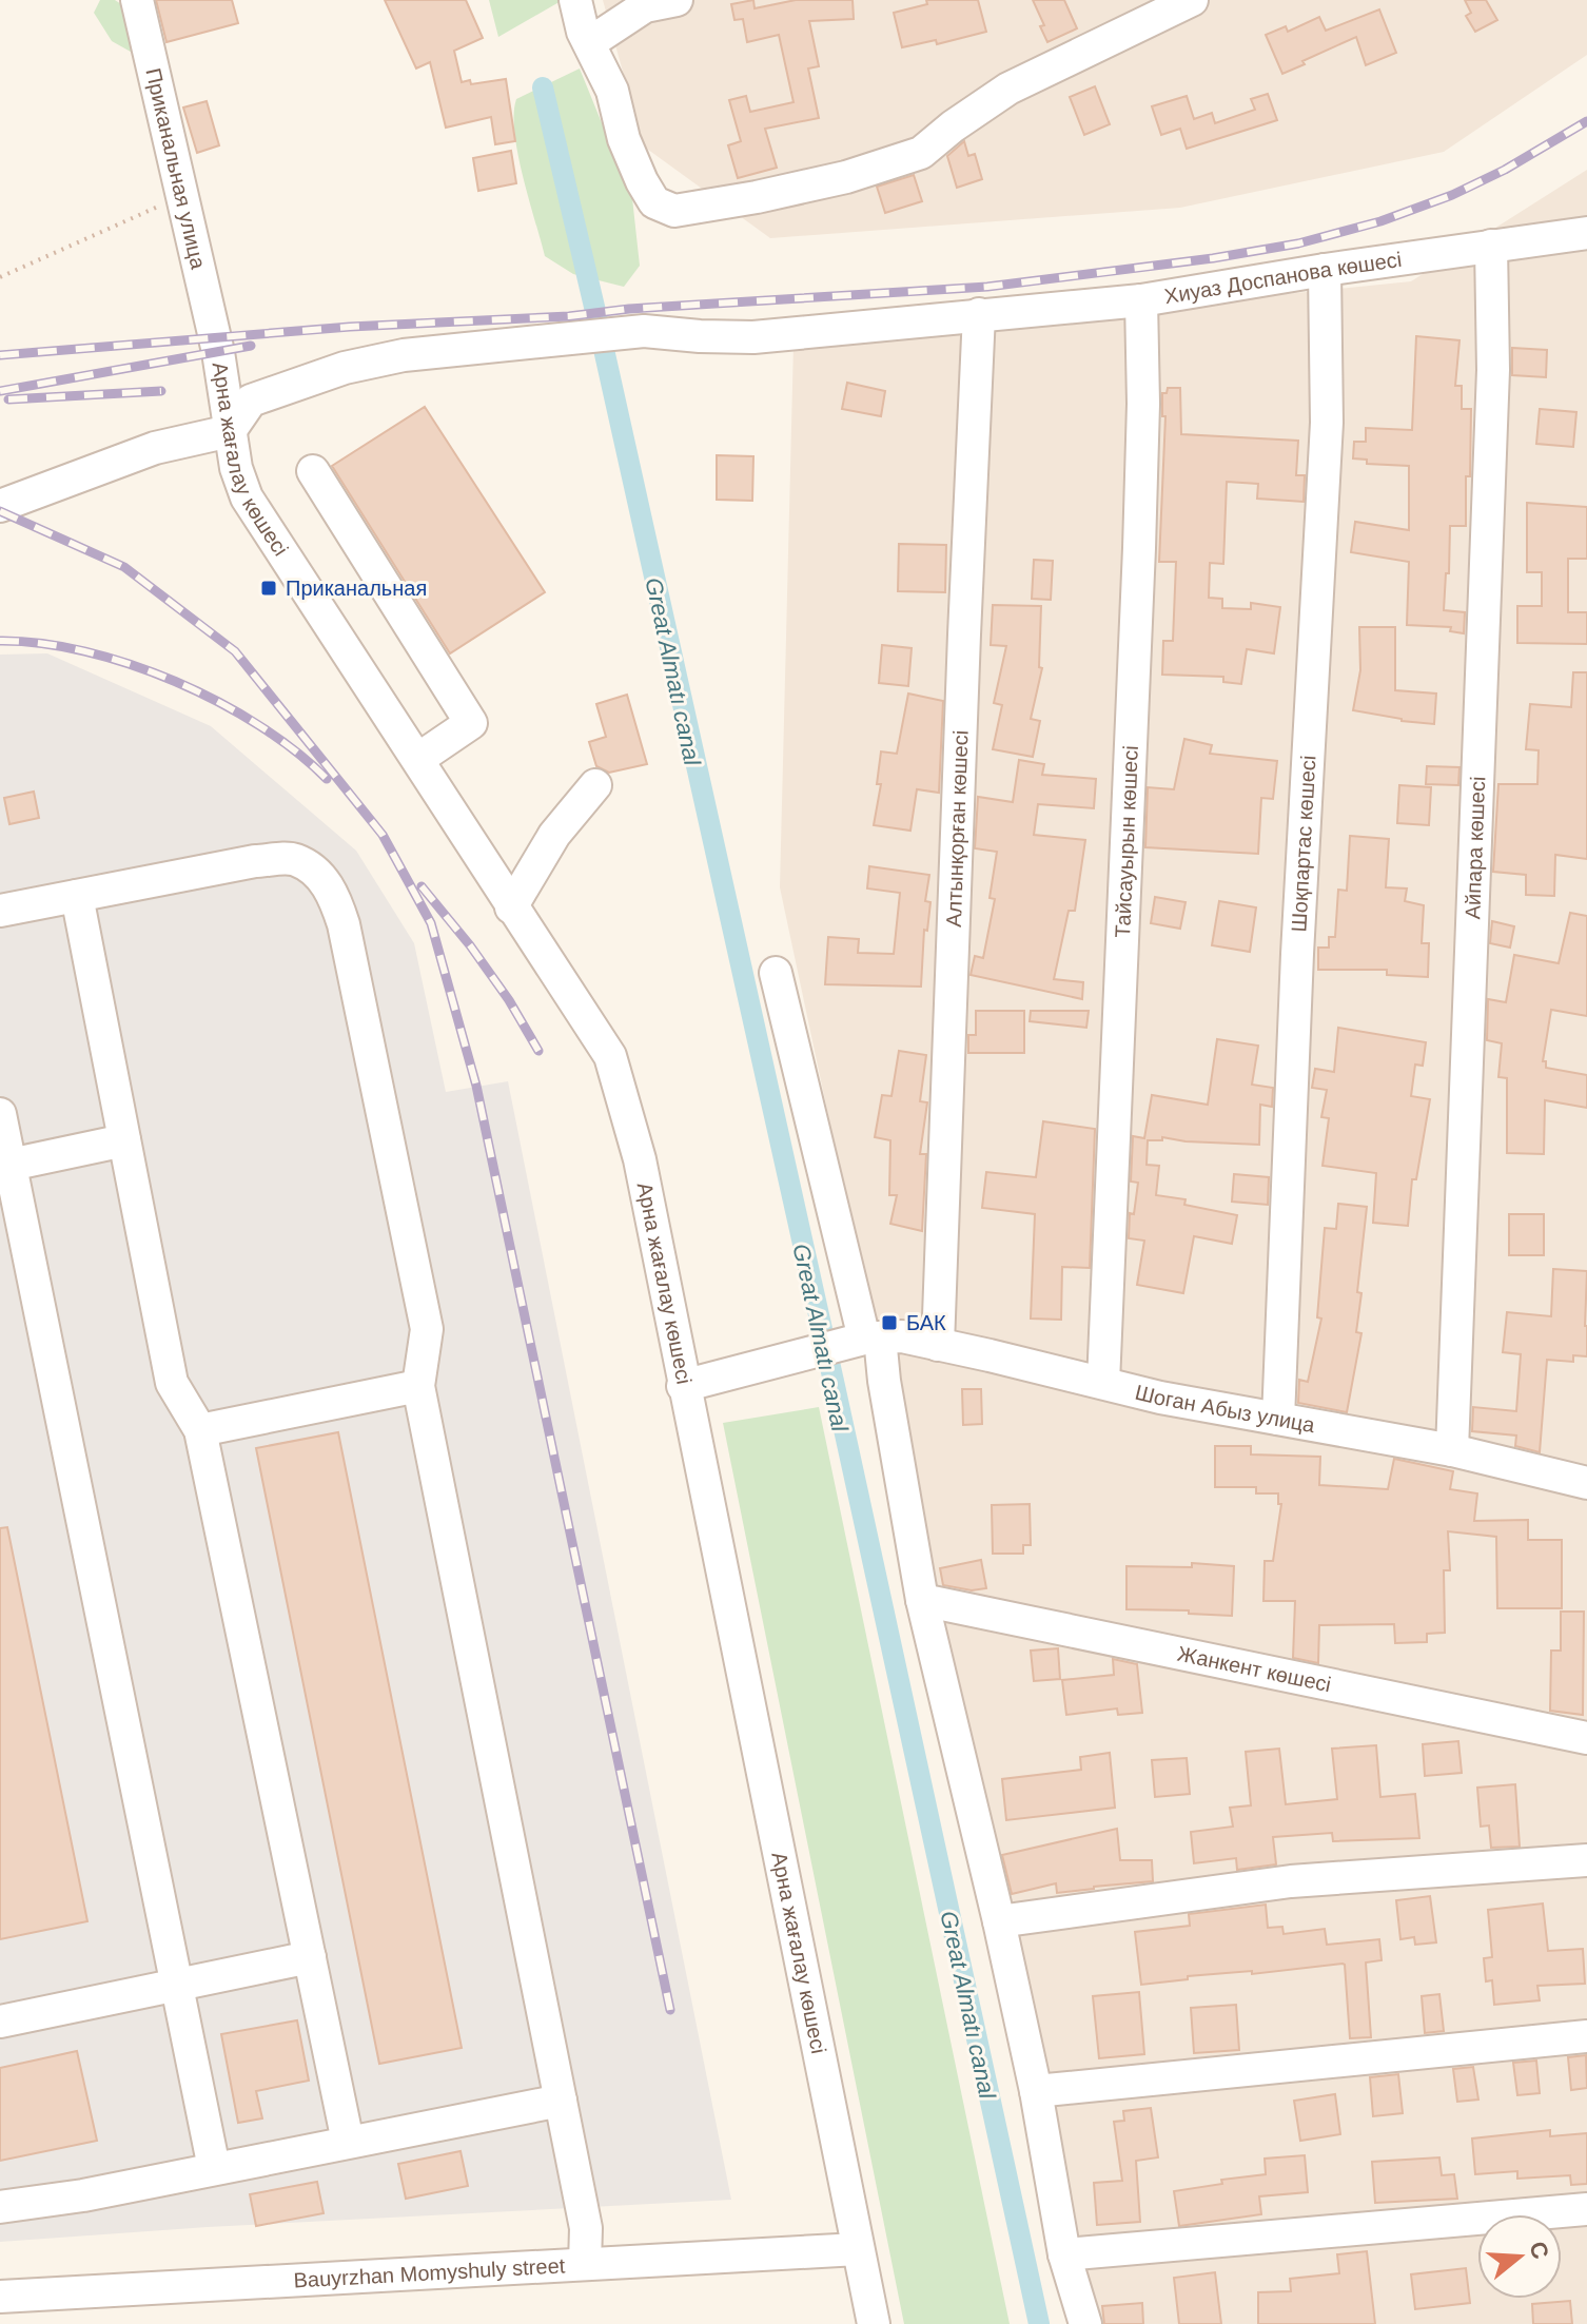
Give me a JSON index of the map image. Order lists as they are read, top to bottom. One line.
{"streets":{"street":["Приканальная улица","Хиуаз Доспанова көшесі","Арна жағалау көшесі","Алтынқорған көшесі","Тайсауырын көшесі","Шоқпартас көшесі","Айпара көшесі","Шоган Абыз улица","Жанкент көшесі","Bauyrzhan Momyshuly street"]},"crossings":[["Приканальная улица","Арна жағалау көшесі"],["Хиуаз Доспанова көшесі","Арна жағалау көшесі"],["Хиуаз Доспанова көшесі","Алтынқорған көшесі"],["Хиуаз Доспанова көшесі","Тайсауырын көшесі"],["Хиуаз Доспанова көшесі","Шоқпартас көшесі"],["Хиуаз Доспанова көшесі","Айпара көшесі"],["Арна жағалау көшесі","Шоган Абыз улица"],["Арна жағалау көшесі","Bauyrzhan Momyshuly street"],["Алтынқорған көшесі","Шоган Абыз улица"],["Тайсауырын көшесі","Шоган Абыз улица"],["Шоқпартас көшесі","Шоган Абыз улица"],["Айпара көшесі","Шоган Абыз улица"]],"water":["Great Almatı canal"],"places":{"transit":["Приканальная","БАК"]},"north":"right"}
